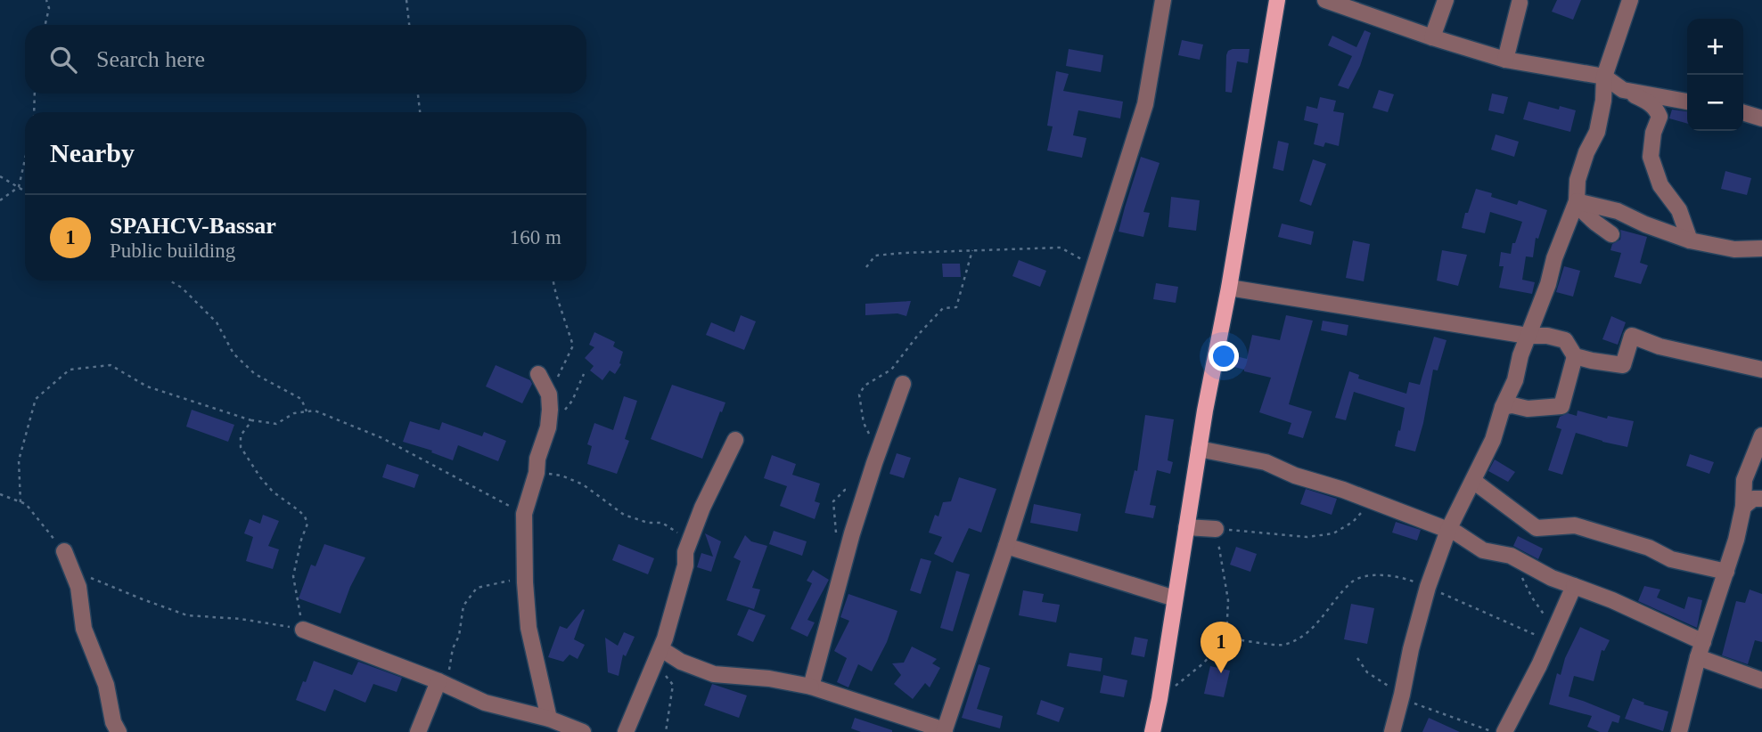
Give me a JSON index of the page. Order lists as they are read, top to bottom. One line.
{"page":{"map_buttons":["+","−"],"search":"Search here","heading":"Nearby","list":[{"mark":"1","name":"SPAHCV-Bassar","note":"Public building","value":"160 m"}],"pins":"1"}}
